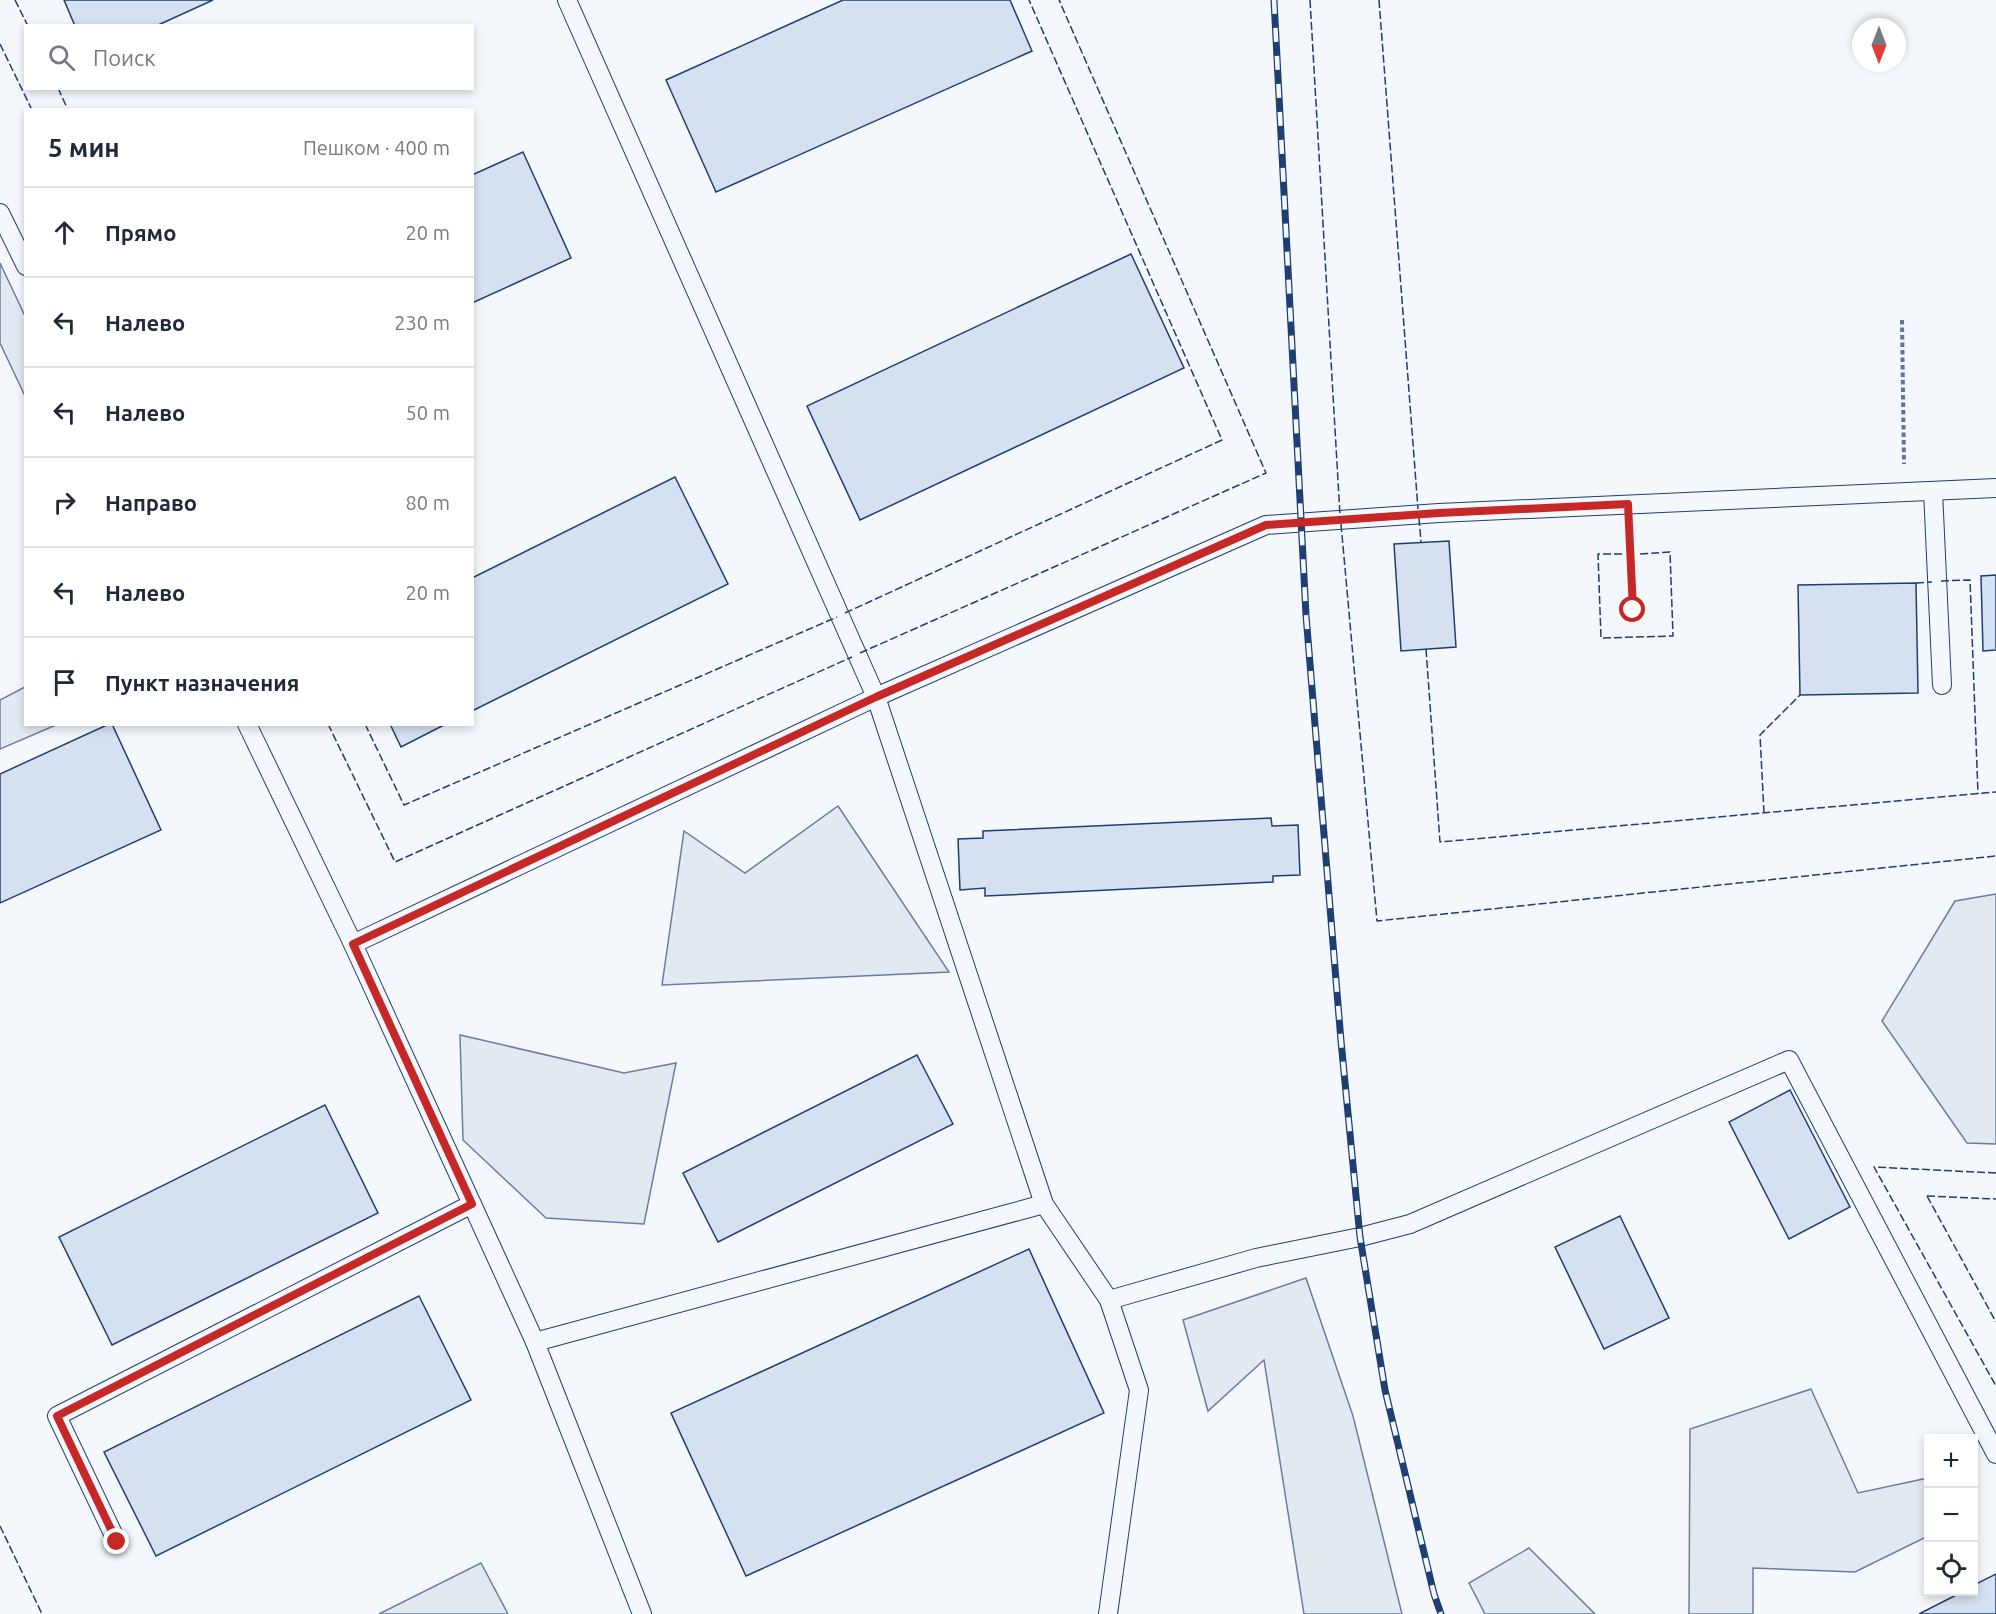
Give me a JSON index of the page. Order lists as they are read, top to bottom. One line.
{"north":"bottom","page":{"search":"Поиск","heading":["5 мин","Пешком · 400 m"],"list":[["Прямо","20 m"],["Налево","230 m"],["Налево","50 m"],["Направо","80 m"],["Налево","20 m"],"Пункт назначения"],"map_buttons":["+","−"]}}
